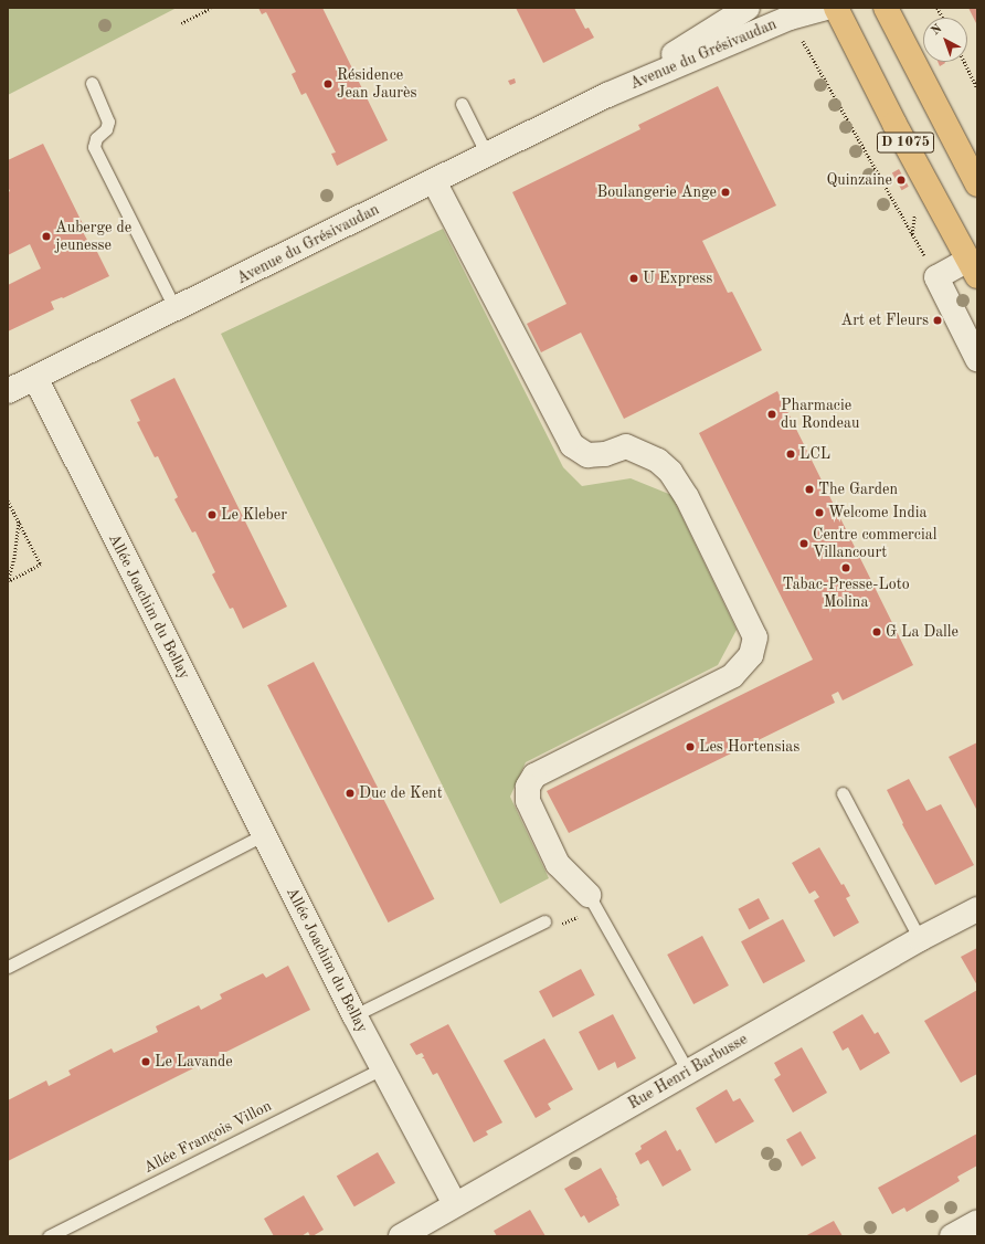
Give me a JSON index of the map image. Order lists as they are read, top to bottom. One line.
{"streets":{"main road":["D 1075"],"street":["Avenue du Grésivaudan","Allée Joachim du Bellay","Rue Henri Barbusse"],"lane":["Allée François Villon"]},"crossings":[["Avenue du Grésivaudan","Allée Joachim du Bellay"],["Allée Joachim du Bellay","Rue Henri Barbusse"],["Allée Joachim du Bellay","Allée François Villon"]],"places":["Résidence Jean Jaurès","Quinzaine","Boulangerie Ange","Auberge de jeunesse","U Express","Art et Fleurs","Pharmacie du Rondeau","LCL","The Garden","Welcome India","Le Kleber","Centre commercial Villancourt","Tabac-Presse-Loto Molina","G La Dalle","Les Hortensias","Duc de Kent","Le Lavande"],"north":"top left"}
